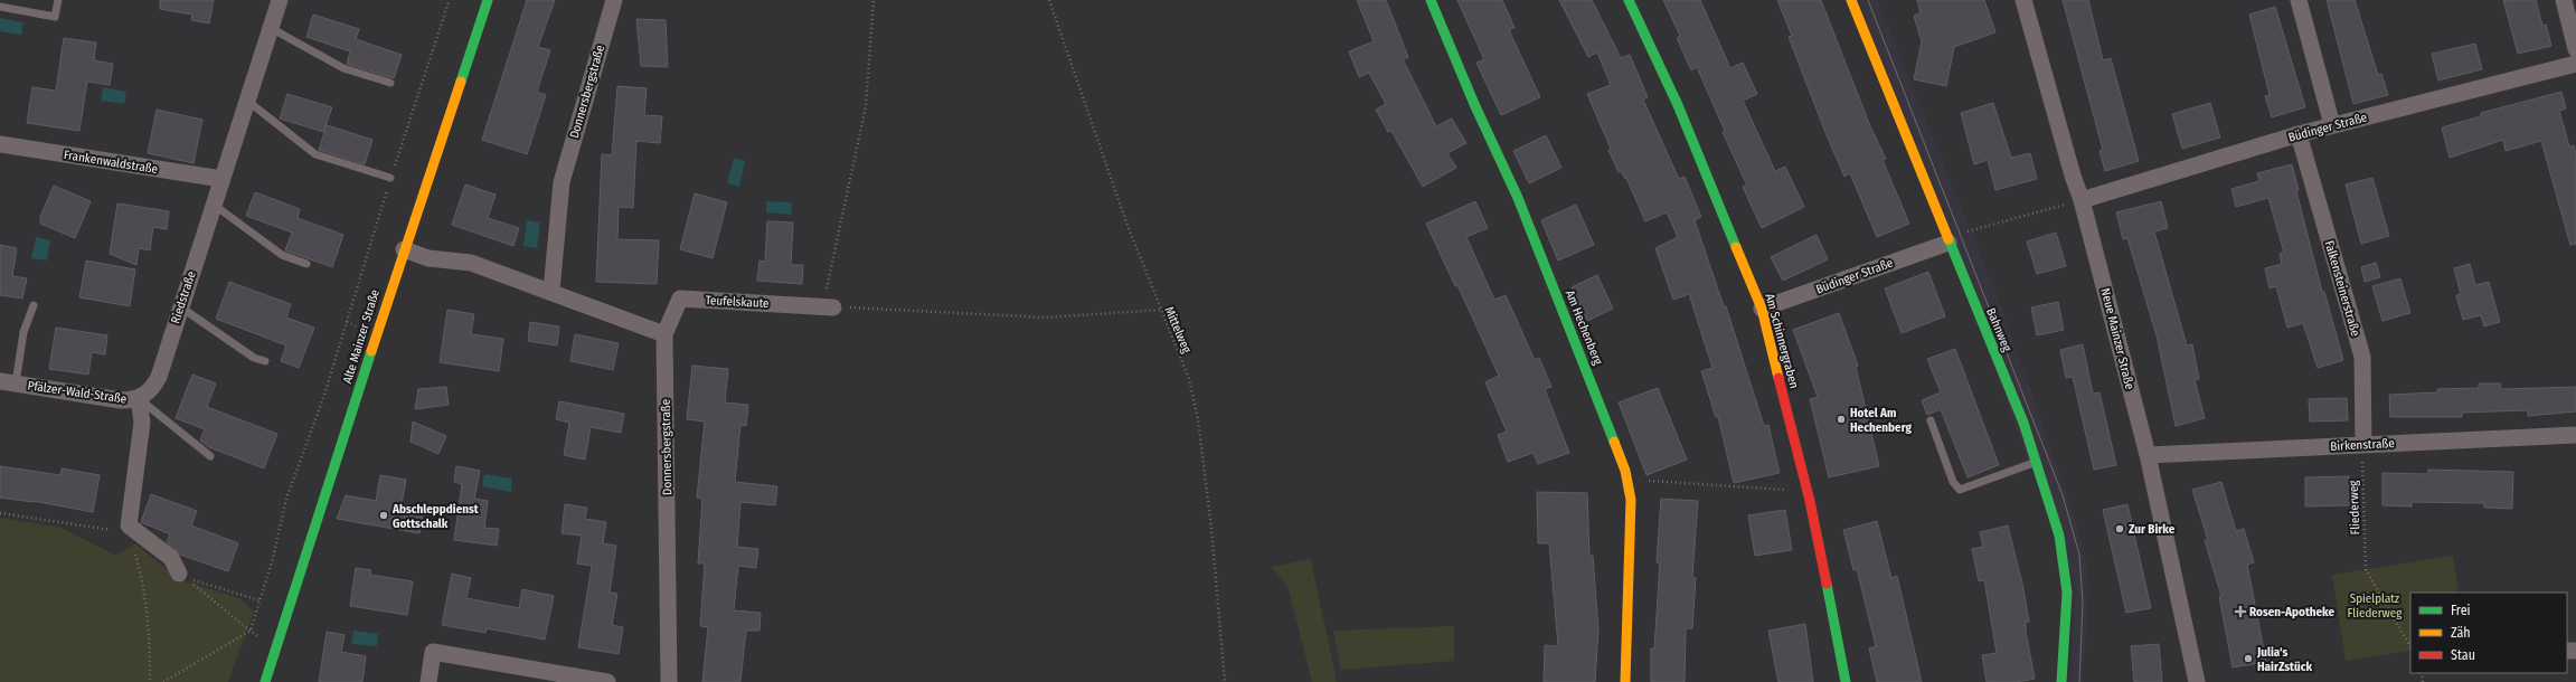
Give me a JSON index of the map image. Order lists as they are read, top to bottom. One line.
{"streets":{"street":["Donnersbergstraße","Büdinger Straße","Frankenwaldstraße","Falkensteinerstraße","Riedstraße","Teufelskaute","Am Hechenberg","Bahnweg","Alte Mainzer Straße","Neue Mainzer Straße","Am Schinnergraben","Pfälzer-Wald-Straße","Birkenstraße"],"path":["Mittelweg","Fliederweg"]},"crossings":[["Donnersbergstraße","Teufelskaute"],["Büdinger Straße","Falkensteinerstraße"],["Büdinger Straße","Bahnweg"],["Büdinger Straße","Neue Mainzer Straße"],["Büdinger Straße","Am Schinnergraben"],["Frankenwaldstraße","Riedstraße"],["Falkensteinerstraße","Birkenstraße"],["Falkensteinerstraße","Fliederweg"],["Riedstraße","Pfälzer-Wald-Straße"],["Neue Mainzer Straße","Birkenstraße"],["Birkenstraße","Fliederweg"]],"parks":["Spielplatz Fliederweg"],"places":{"other":["Hotel Am Hechenberg","Abschleppdienst Gottschalk","Zur Birke","Julia‘s HairZstück"],"health":["Rosen-Apotheke"]},"legend":["Frei","Zäh","Stau"]}
